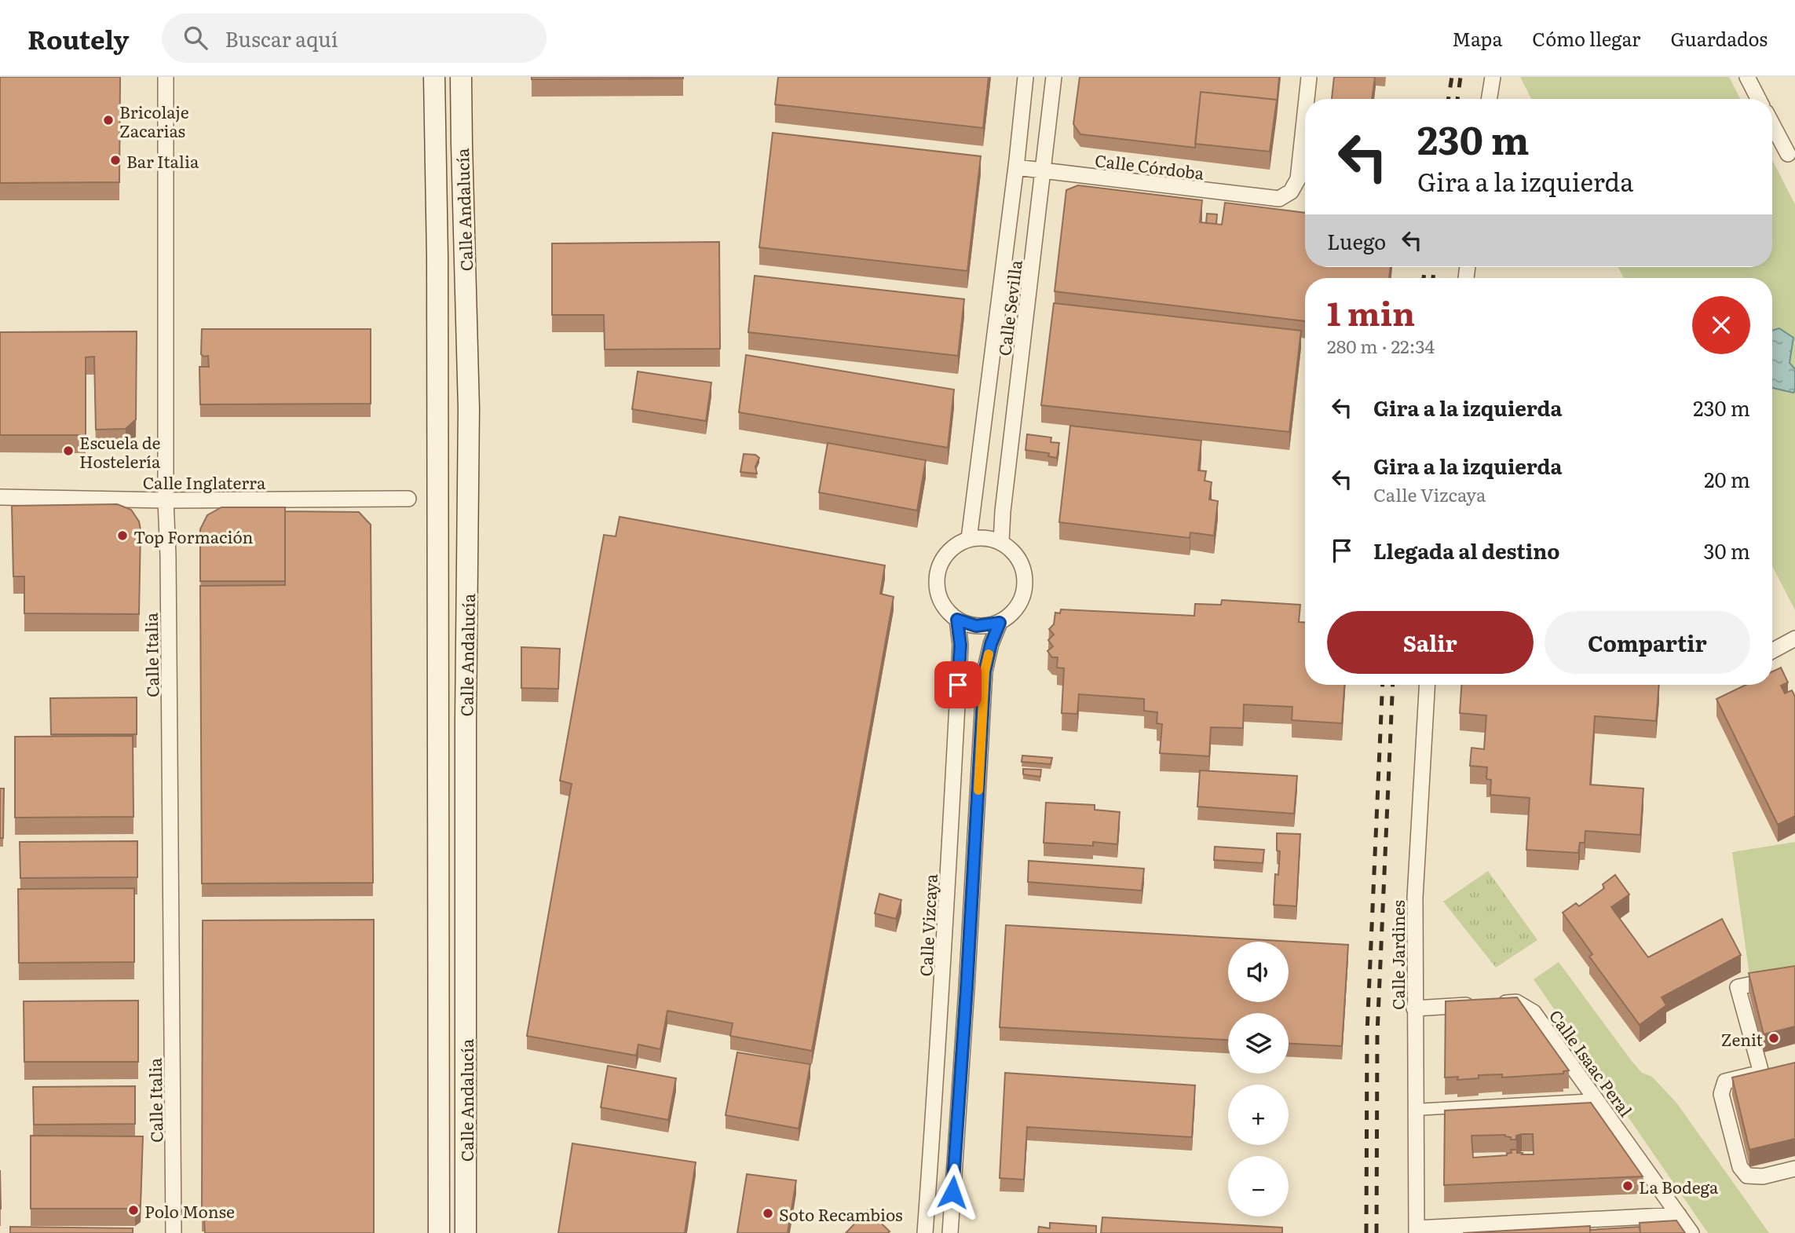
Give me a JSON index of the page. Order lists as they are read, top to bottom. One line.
{"streets":{"main road":["Calle Andalucía"],"street":["Calle Córdoba","Calle Sevilla","Calle Inglaterra","Calle Italia","Calle Vizcaya","Calle Jardines","Calle Isaac Peral"]},"crossings":[["Calle Córdoba","Calle Sevilla"],["Calle Sevilla","Calle Vizcaya"],["Calle Inglaterra","Calle Italia"],["Calle Jardines","Calle Isaac Peral"]],"places":["Bricolaje Zacarias","Bar Italia","Escuela de Hostelería","Top Formación","Zenit","La Bodega","Polo Monse","Soto Recambios"],"page":{"header":"Routely","search":"Buscar aquí","nav":["Mapa","Cómo llegar","Guardados"],"turn":["230 m","Gira a la izquierda"],"then":"Luego","heading":["1 min","280 m · 22:34"],"list":[{"name":"Gira a la izquierda","value":"230 m"},{"name":"Gira a la izquierda","note":"Calle Vizcaya","value":"20 m"},{"name":"Llegada al destino","value":"30 m"}],"buttons":["Salir","Compartir"],"map_buttons":["+","−"]}}
